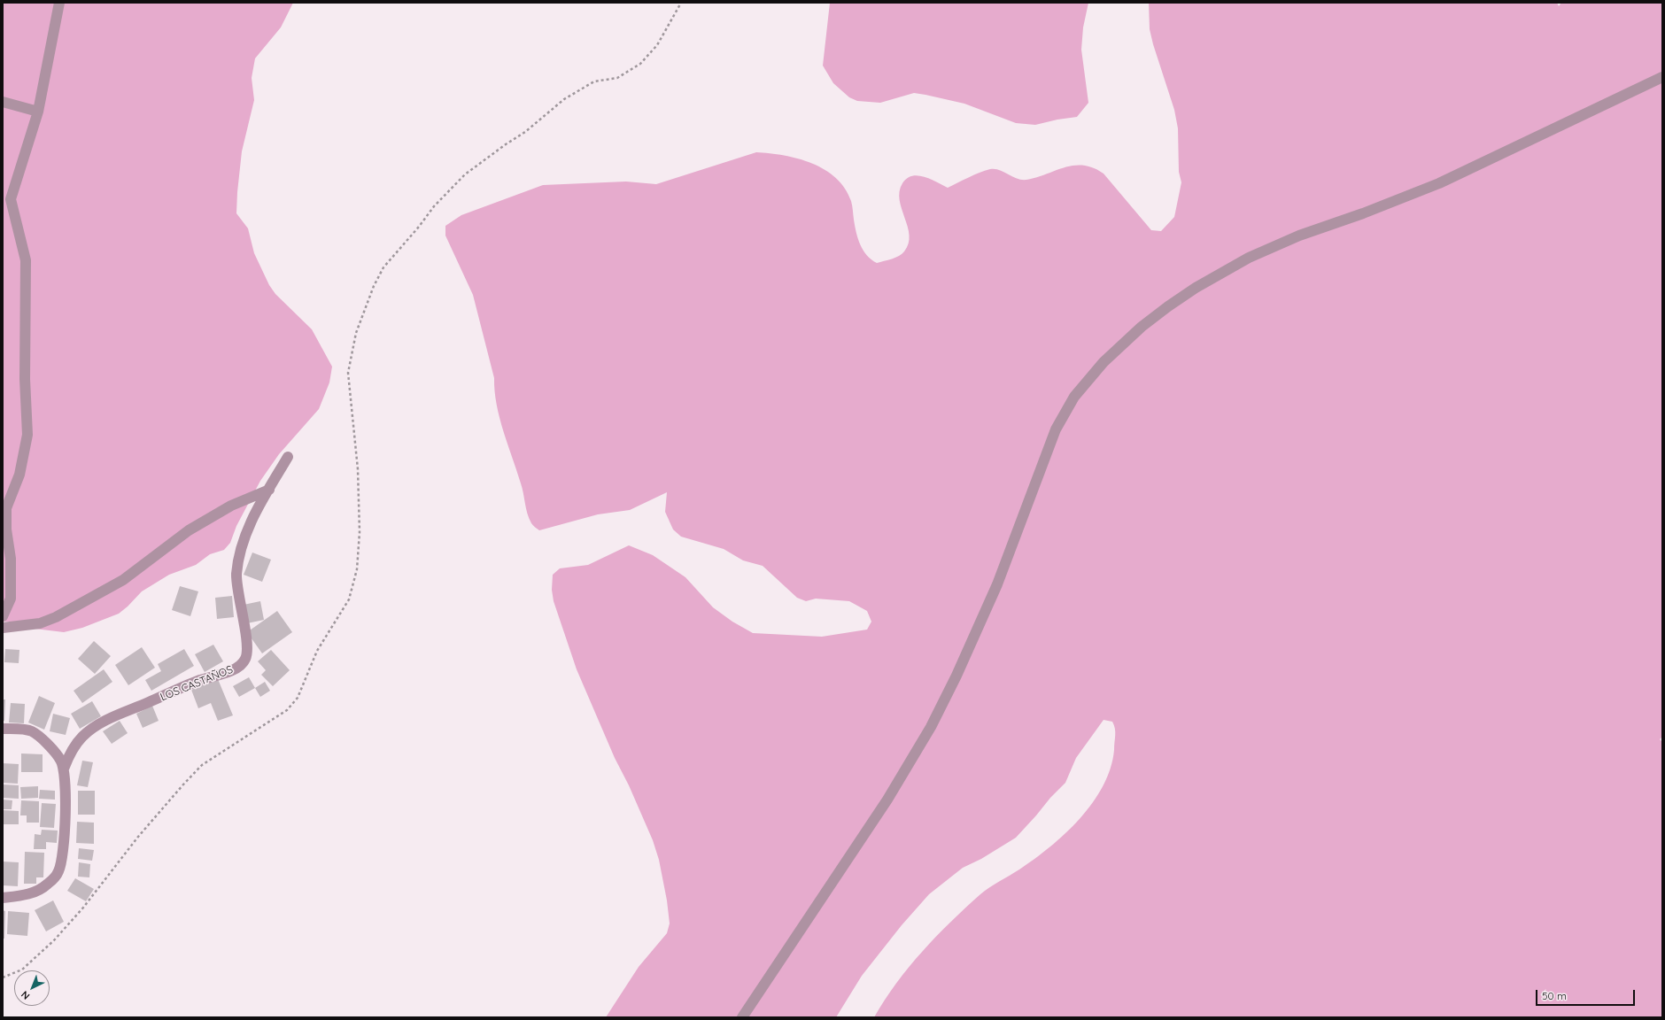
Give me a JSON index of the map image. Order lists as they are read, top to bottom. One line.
{"streets":{"street":["LOS CASTAÑOS"]},"scale_bar":"50 m","north":"bottom left"}
